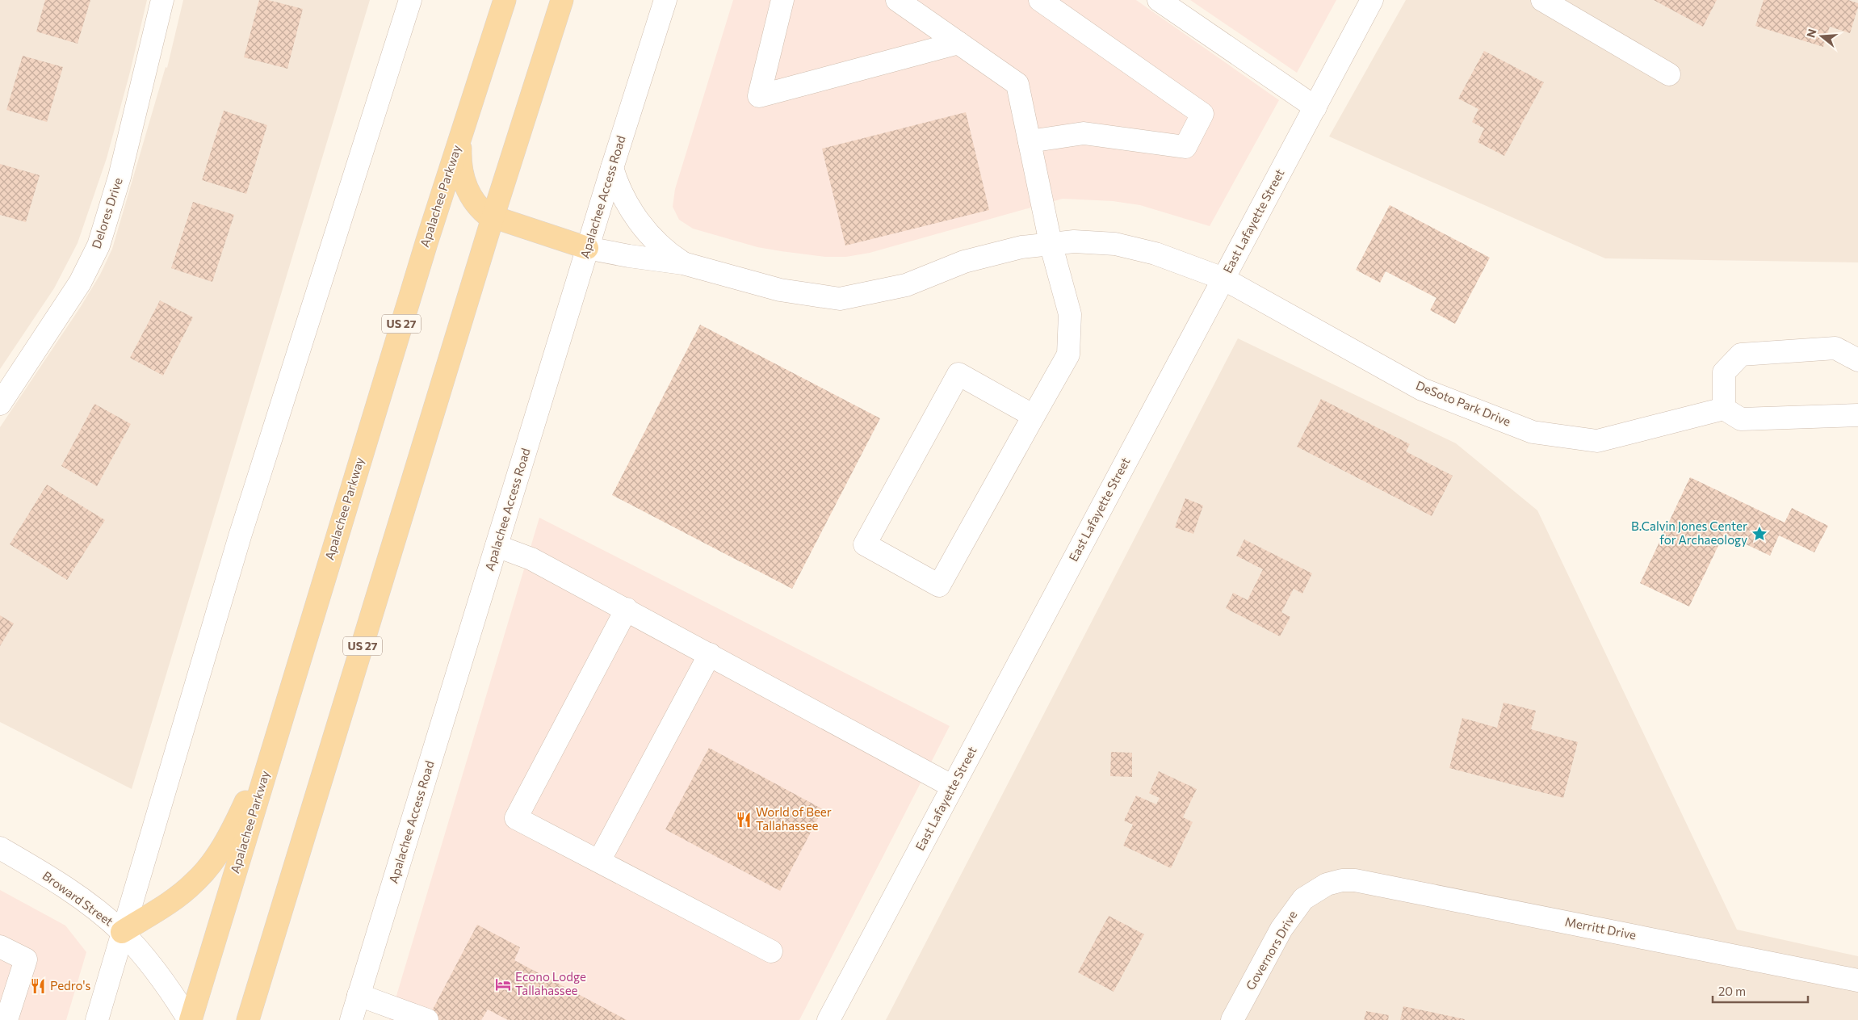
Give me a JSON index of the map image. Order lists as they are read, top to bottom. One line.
{"streets":{"main road":["Apalachee Parkway","US 27"],"street":["Apalachee Access Road","Delores Drive","East Lafayette Street","DeSoto Park Drive","Broward Street","Merritt Drive","Governors Drive"]},"crossings":[["Apalachee Parkway","Broward Street"],["East Lafayette Street","DeSoto Park Drive"],["Merritt Drive","Governors Drive"]],"places":{"place":["B.Calvin Jones Center for Archaeology"],"restaurant":["World of Beer Tallahassee","Pedro's"],"hotel":["Econo Lodge Tallahassee"]},"scale_bar":"20 m","north":"left"}
